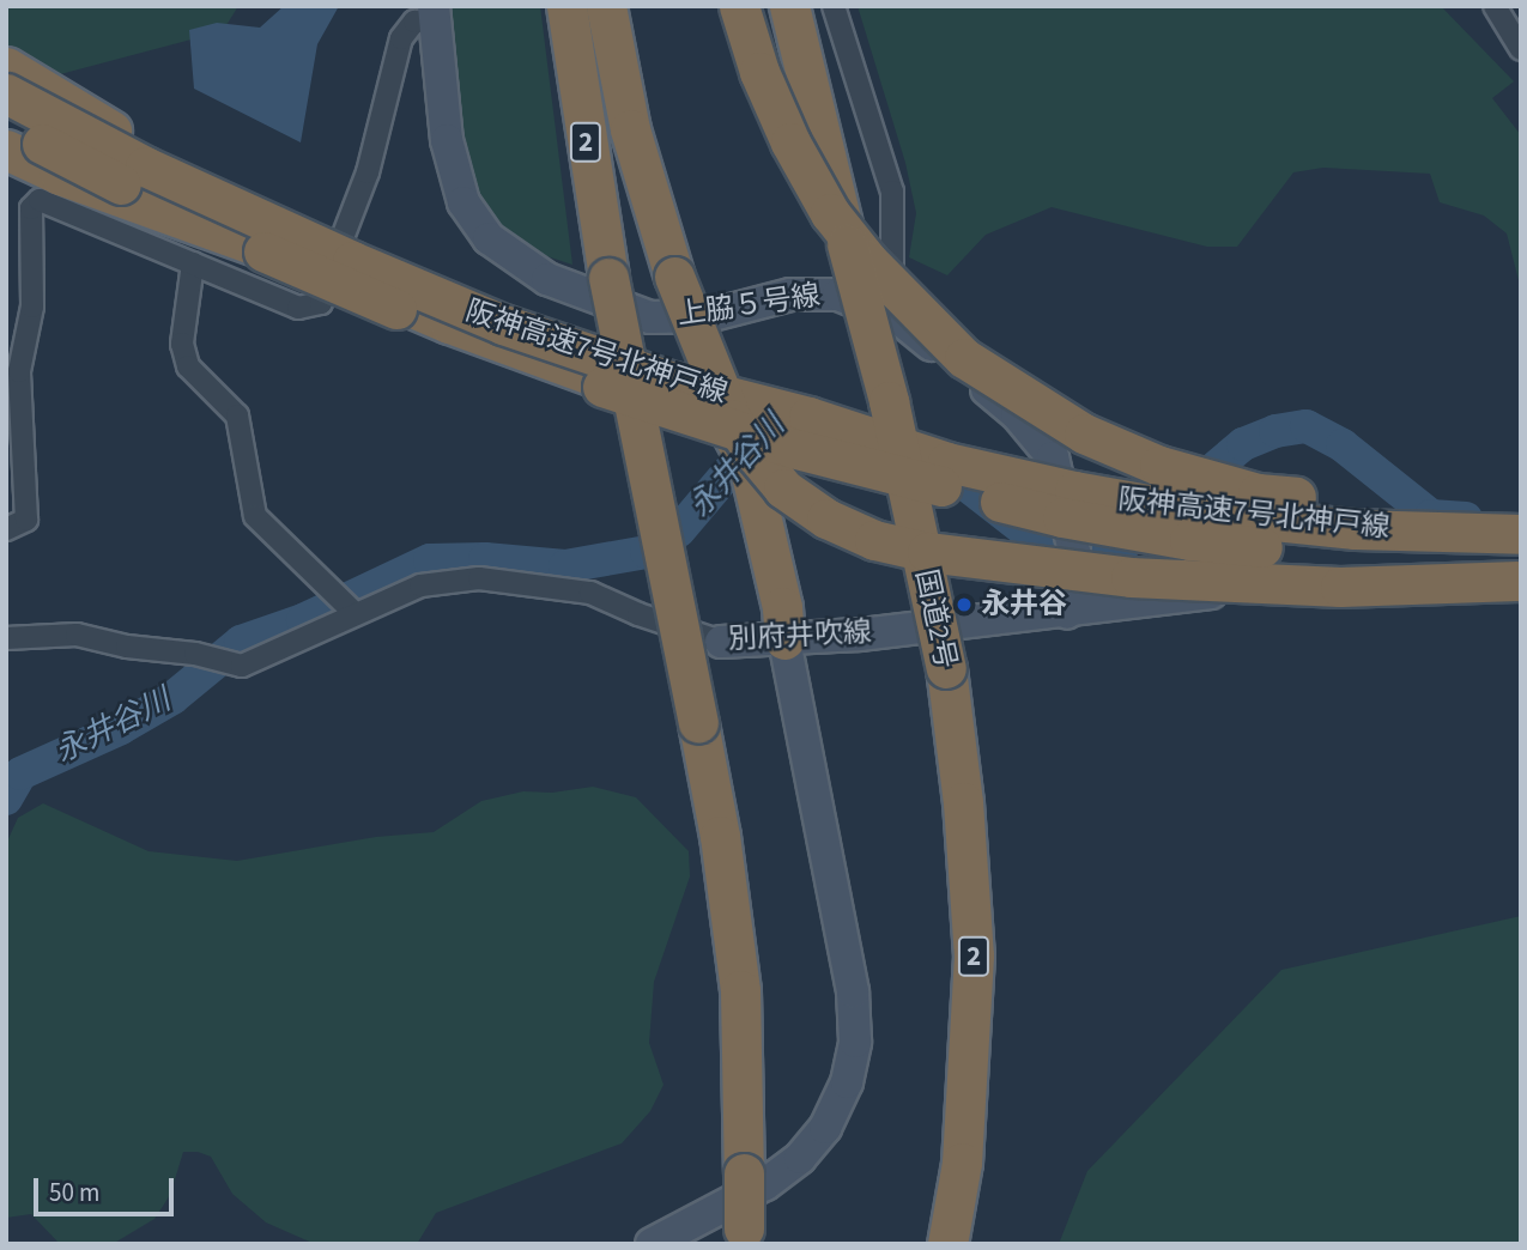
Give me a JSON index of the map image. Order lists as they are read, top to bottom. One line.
{"streets":{"highway":["2","阪神高速7号北神戸線","国道2号"],"street":["上脇５号線","別府井吹線"]},"crossings":[["上脇５号線","別府井吹線"]],"water":["永井谷川"],"places":["永井谷"],"scale_bar":"50 m"}
